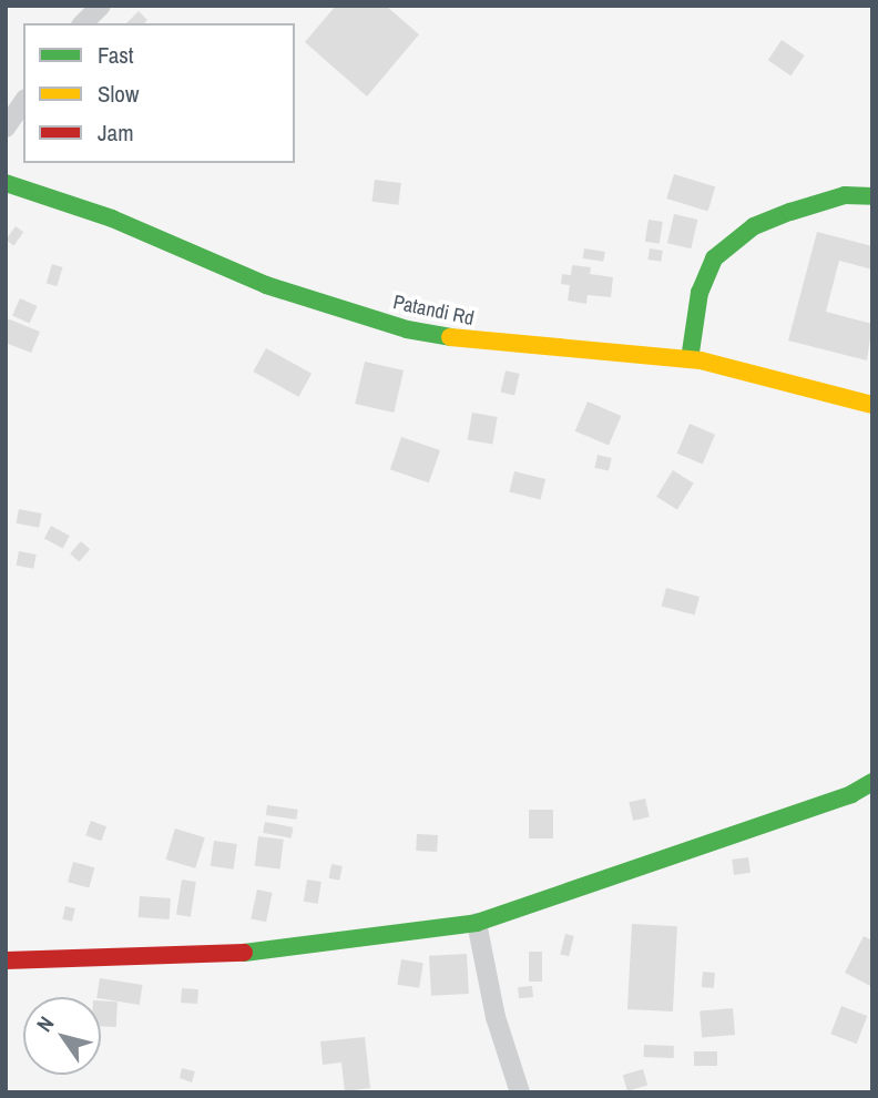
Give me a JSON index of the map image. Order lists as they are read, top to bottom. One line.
{"streets":{"street":["Patandi Rd"]},"legend":["Fast","Slow","Jam"],"north":"top left"}
